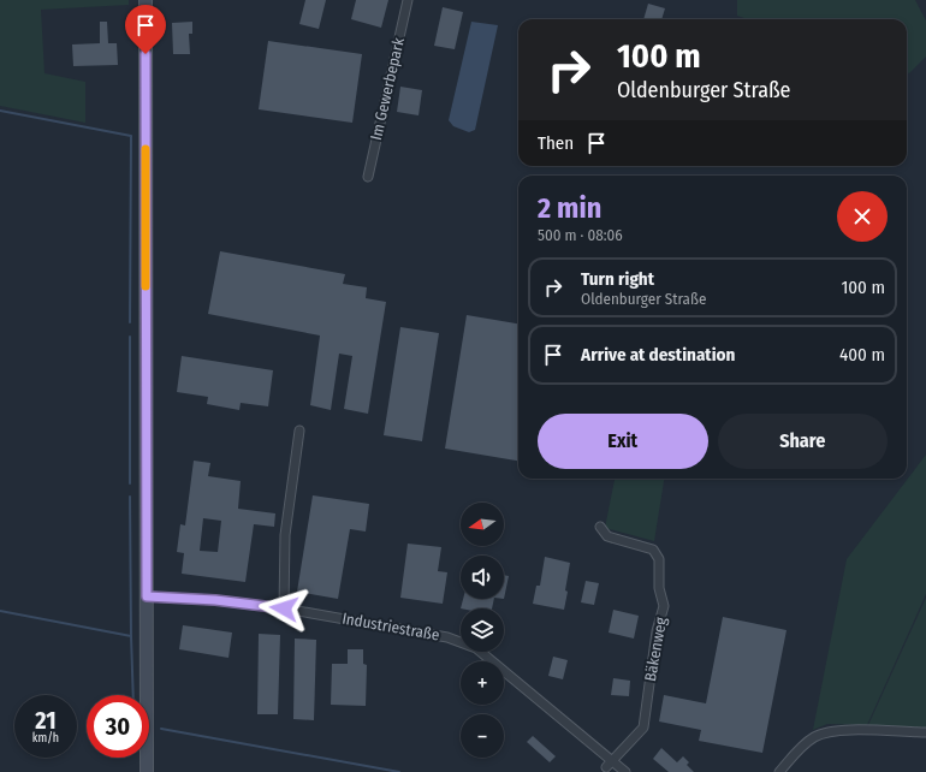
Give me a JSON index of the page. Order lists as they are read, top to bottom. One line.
{"streets":{"street":["Im Gewerbepark","Industriestraße","Bäkenweg"]},"crossings":[["Industriestraße","Bäkenweg"]],"north":"left","page":{"turn":["100 m","Oldenburger Straße"],"then":"Then","heading":["2 min","500 m · 08:06"],"list":[{"name":"Turn right","note":"Oldenburger Straße","value":"100 m"},{"name":"Arrive at destination","value":"400 m"}],"buttons":["Exit","Share"],"map_buttons":["+","−"],"speed":"21 km/h","limit":"30"}}
